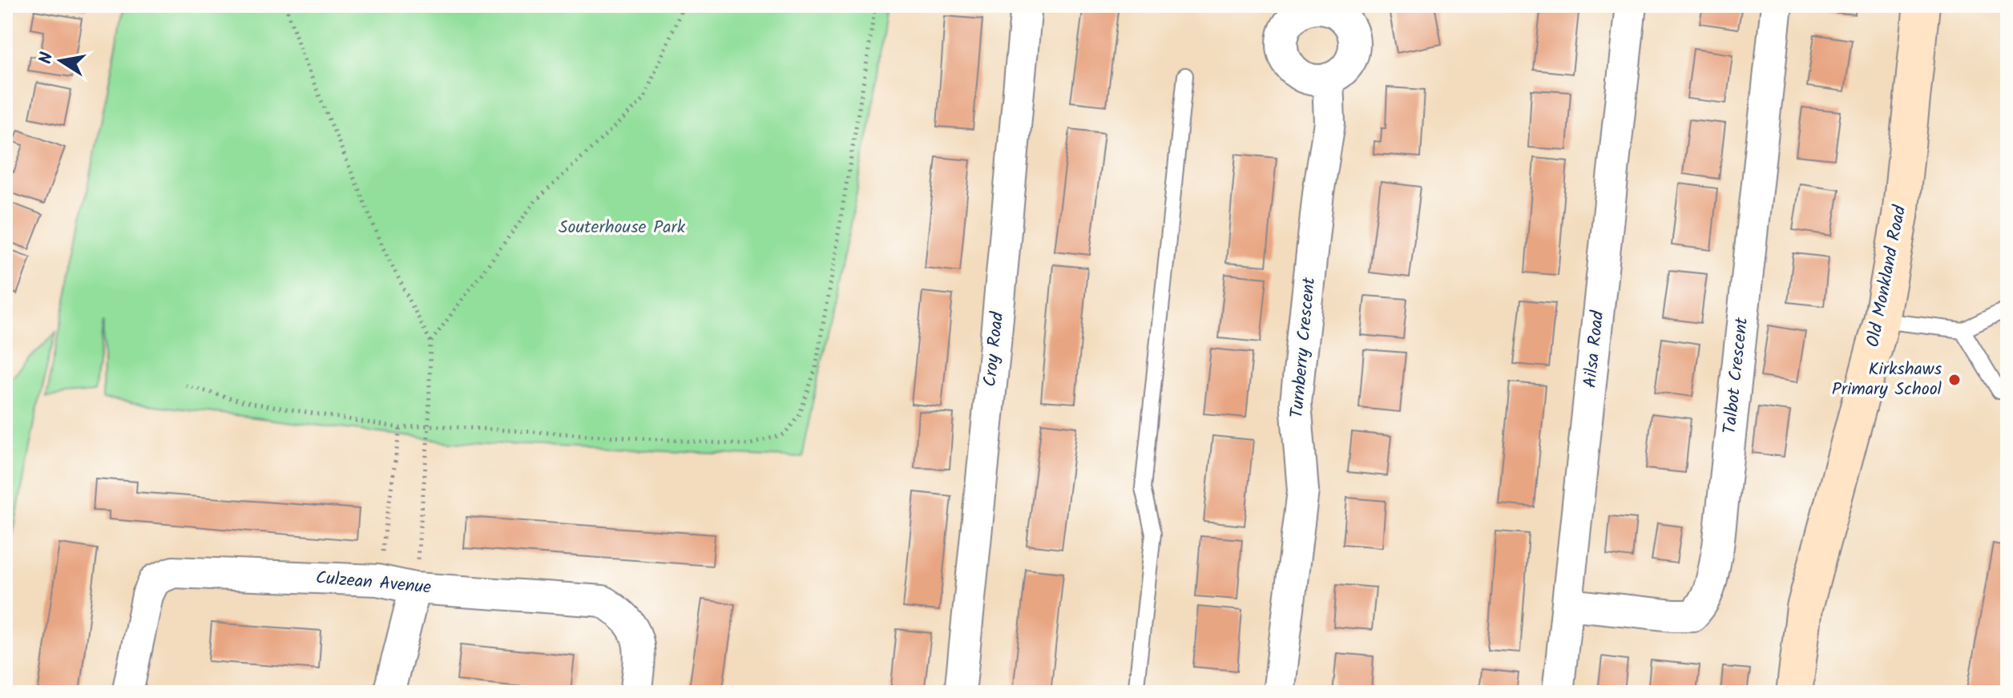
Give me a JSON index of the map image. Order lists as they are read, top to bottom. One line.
{"streets":{"street":["Old Monkland Road","Turnberry Crescent","Croy Road","Ailsa Road","Talbot Crescent","Culzean Avenue"]},"crossings":[["Ailsa Road","Talbot Crescent"]],"parks":["Souterhouse Park"],"places":["Kirkshaws Primary School"],"north":"left"}
